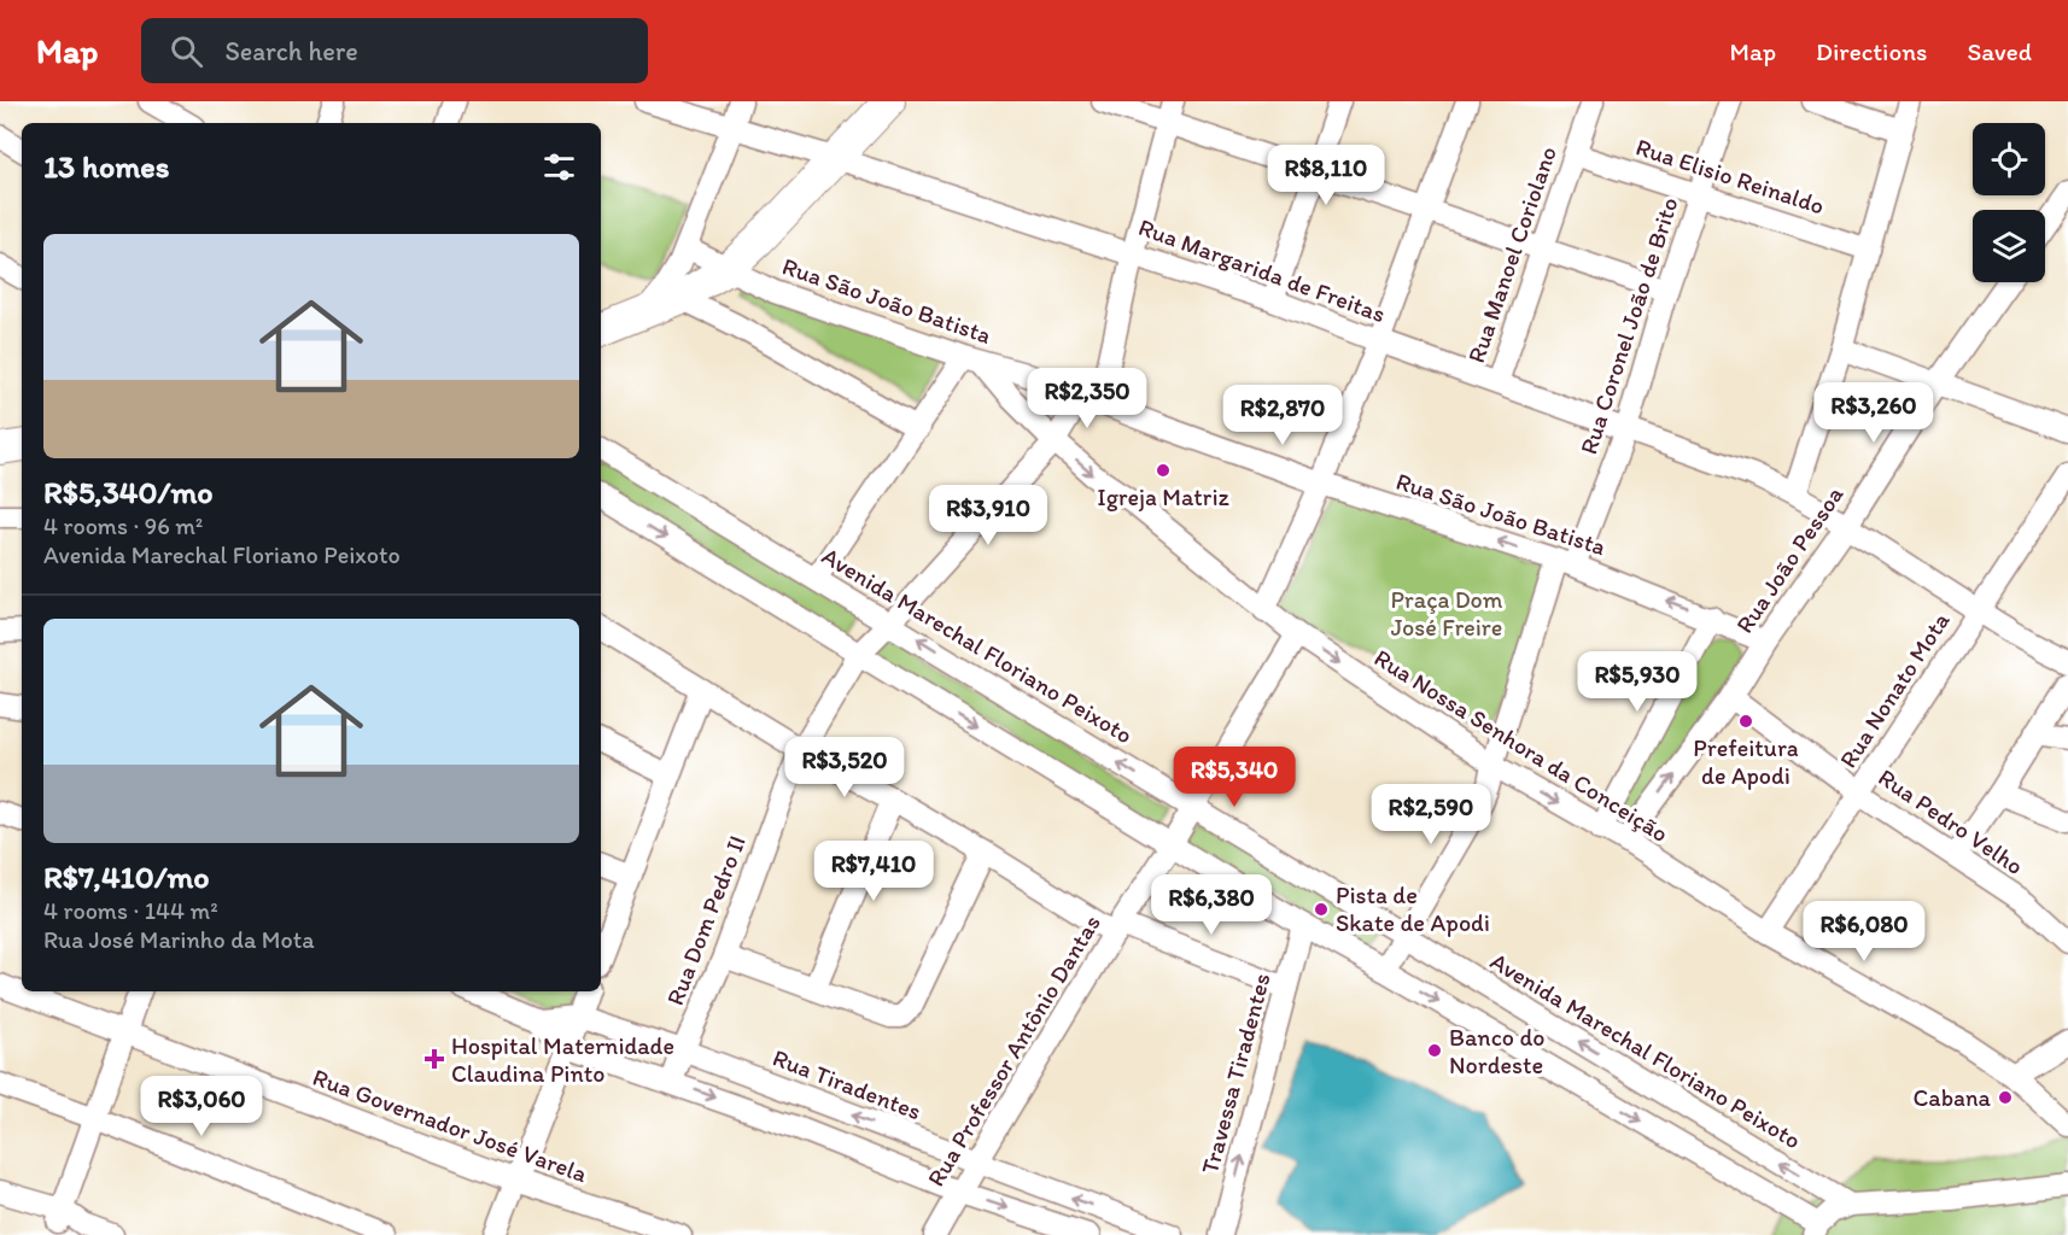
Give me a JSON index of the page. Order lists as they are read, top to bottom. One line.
{"streets":{"street":["Rua Elisio Reinaldo","Rua Manoel Coriolano","Rua Margarida de Freitas","Rua São João Batista","Rua Coronel João de Brito","Rua João Pessoa","Avenida Marechal Floriano Peixoto","Rua Nonato Mota","Rua Nossa Senhora da Conceição","Rua Pedro Velho","Rua Dom Pedro II","Rua Professor Antônio Dantas","Travessa Tiradentes","Rua Tiradentes","Rua Governador José Varela"]},"crossings":[["Rua Elisio Reinaldo","Rua Manoel Coriolano"],["Rua Elisio Reinaldo","Rua Coronel João de Brito"],["Rua Manoel Coriolano","Rua Margarida de Freitas"],["Rua Margarida de Freitas","Rua Coronel João de Brito"],["Rua Margarida de Freitas","Rua João Pessoa"],["Rua Margarida de Freitas","Rua Nonato Mota"],["Rua Margarida de Freitas","Rua Dom Pedro II"],["Rua São João Batista","Rua Coronel João de Brito"],["Rua São João Batista","Rua João Pessoa"],["Rua São João Batista","Rua Nossa Senhora da Conceição"],["Rua São João Batista","Rua Dom Pedro II"],["Rua Coronel João de Brito","Avenida Marechal Floriano Peixoto"],["Rua Coronel João de Brito","Rua Nossa Senhora da Conceição"],["Rua João Pessoa","Rua Nossa Senhora da Conceição"],["Rua João Pessoa","Rua Pedro Velho"],["Avenida Marechal Floriano Peixoto","Rua Dom Pedro II"],["Avenida Marechal Floriano Peixoto","Rua Professor Antônio Dantas"],["Rua Nonato Mota","Rua Nossa Senhora da Conceição"],["Rua Nonato Mota","Rua Pedro Velho"],["Rua Nossa Senhora da Conceição","Rua Dom Pedro II"],["Rua Nossa Senhora da Conceição","Rua Professor Antônio Dantas"],["Rua Dom Pedro II","Rua Tiradentes"],["Rua Professor Antônio Dantas","Rua Tiradentes"]],"one_way":["Rua São João Batista","Rua Nossa Senhora da Conceição","Travessa Tiradentes"],"parks":["Praça Dom José Freire"],"places":{"other":["Igreja Matriz","Prefeitura de Apodi","Pista de Skate de Apodi","Banco do Nordeste","Cabana"],"health":["Hospital Maternidade Claudina Pinto"]},"page":{"header":"Map","search":"Search here","nav":["Map","Directions","Saved"],"heading":"13 homes","price":["R$8,110","R$2,350","R$3,260","R$2,870","R$3,910","R$5,930","R$3,520","R$5,340","R$2,590","R$7,410","R$6,380","R$6,080","R$3,060"],"list":[{"name":"R$5,340/mo","note":"4 rooms · 96 m² · Avenida Marechal Floriano Peixoto"},{"name":"R$7,410/mo","note":"4 rooms · 144 m² · Rua José Marinho da Mota"}]}}
